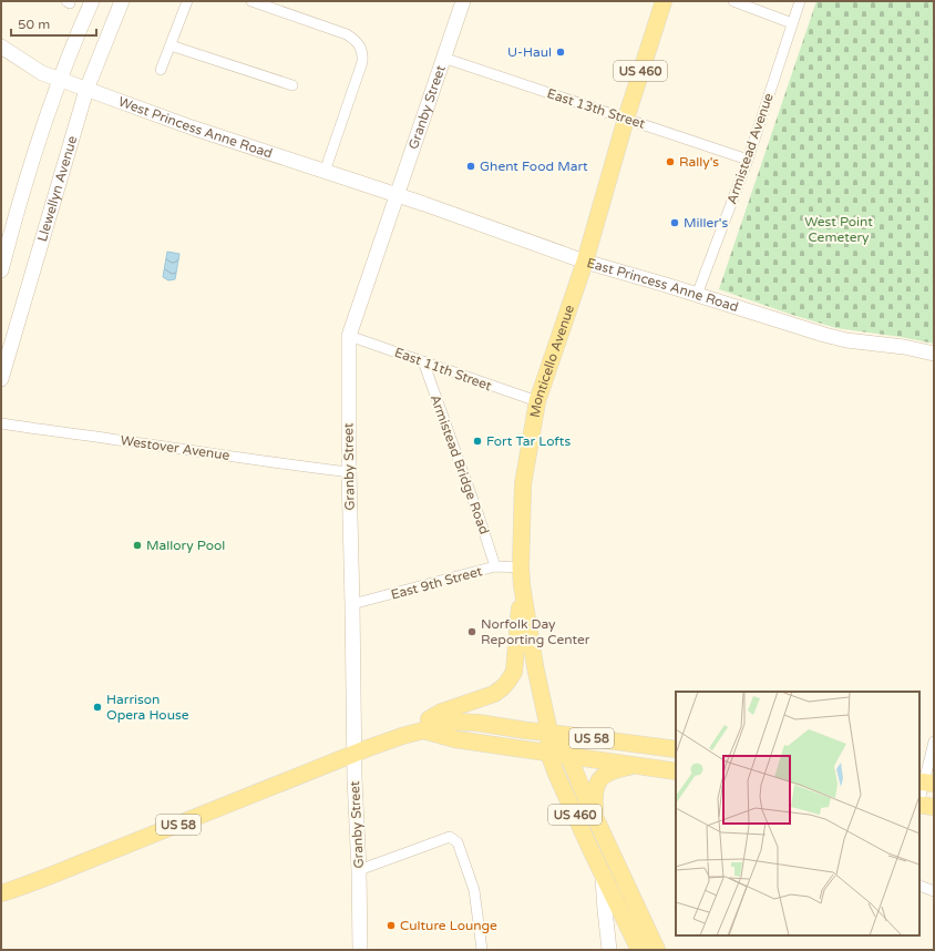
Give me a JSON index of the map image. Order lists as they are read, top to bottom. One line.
{"streets":{"main road":["US 460","Monticello Avenue","US 58"],"street":["Granby Street","East 13th Street","West Princess Anne Road","Armistead Avenue","Llewellyn Avenue","East Princess Anne Road","East 11th Street","Westover Avenue","Armistead Bridge Road","East 9th Street"]},"crossings":[["Granby Street","East 13th Street"],["Granby Street","West Princess Anne Road"],["Granby Street","East Princess Anne Road"],["Granby Street","East 11th Street"],["Granby Street","Westover Avenue"],["Granby Street","East 9th Street"],["Granby Street","US 58"],["East 13th Street","Armistead Avenue"],["East 13th Street","Monticello Avenue"],["West Princess Anne Road","Llewellyn Avenue"],["West Princess Anne Road","East Princess Anne Road"],["Armistead Avenue","East Princess Anne Road"],["East Princess Anne Road","Monticello Avenue"],["Monticello Avenue","East 11th Street"],["Monticello Avenue","East 9th Street"],["Monticello Avenue","US 58"],["East 11th Street","Armistead Bridge Road"],["Armistead Bridge Road","East 9th Street"]],"parks":["West Point Cemetery"],"places":["U-Haul","Rally's","Ghent Food Mart","Miller's","Fort Tar Lofts","Mallory Pool","Norfolk Day Reporting Center","Harrison Opera House","Culture Lounge"],"scale_bar":"50 m"}
